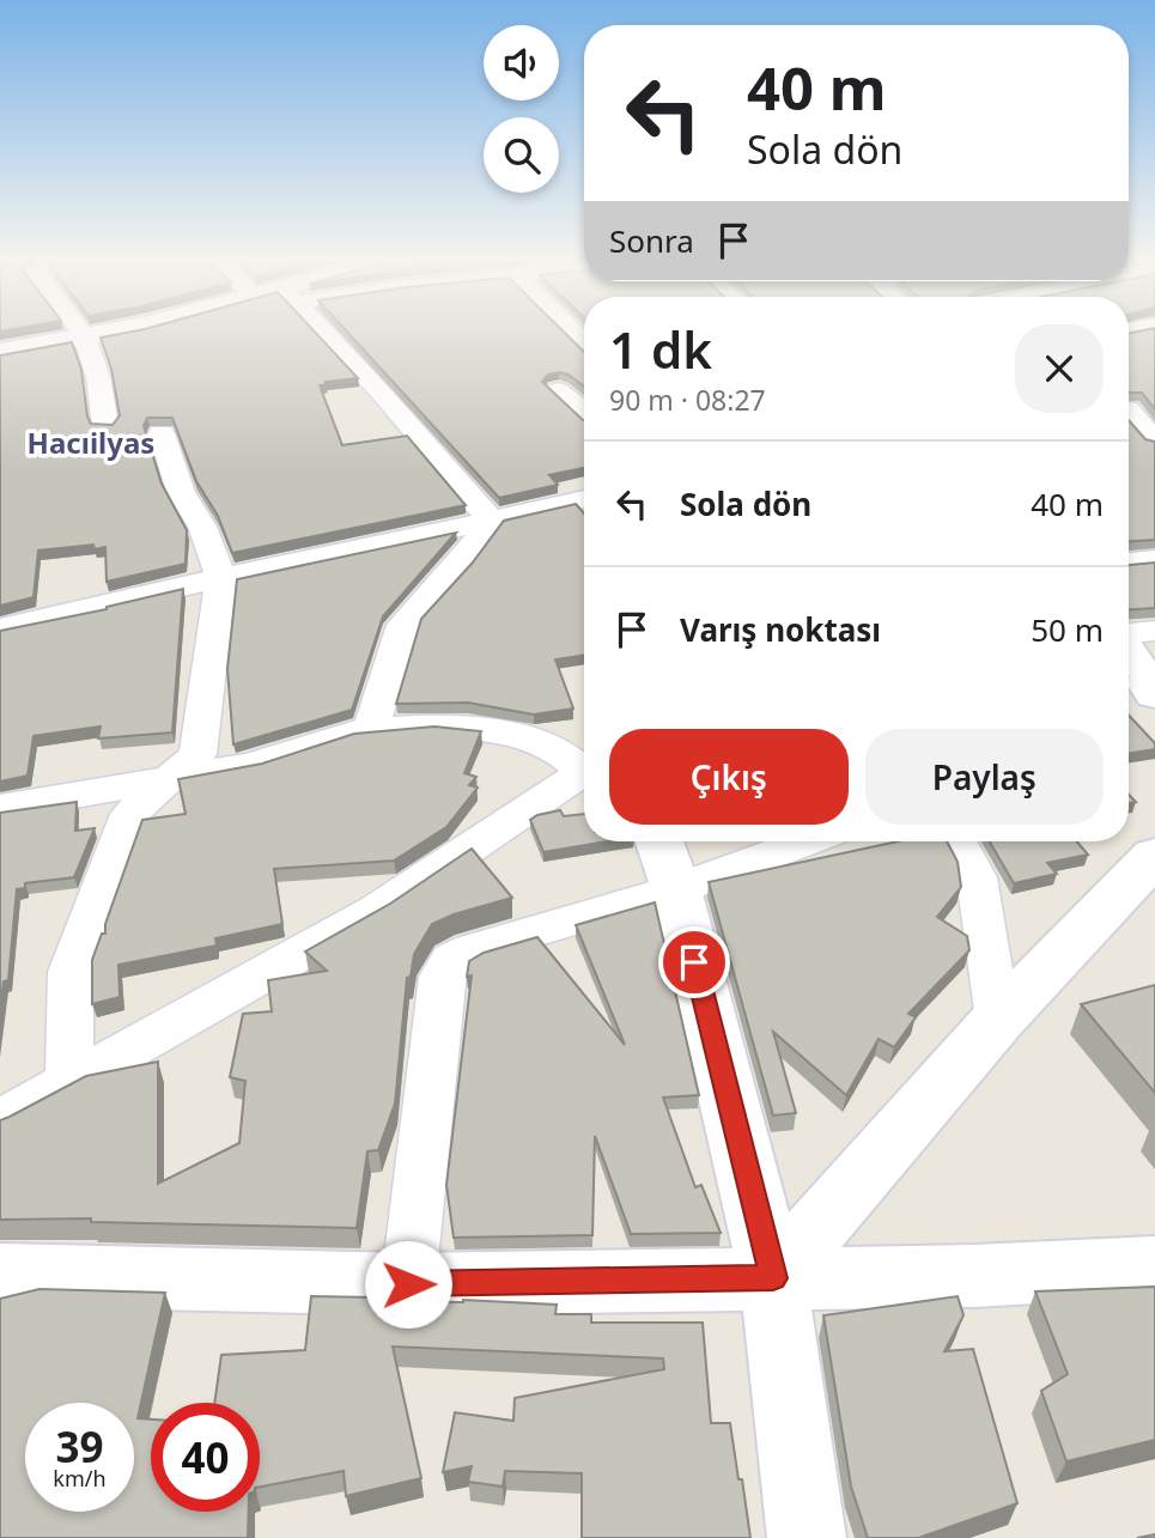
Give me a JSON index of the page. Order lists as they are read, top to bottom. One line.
{"districts":["Hacıilyas"],"page":{"turn":["40 m","Sola dön"],"then":"Sonra","heading":["1 dk","90 m · 08:27"],"list":[{"name":"Sola dön","value":"40 m"},{"name":"Varış noktası","value":"50 m"}],"buttons":["Çıkış","Paylaş"],"speed":"39 km/h","limit":"40"}}
